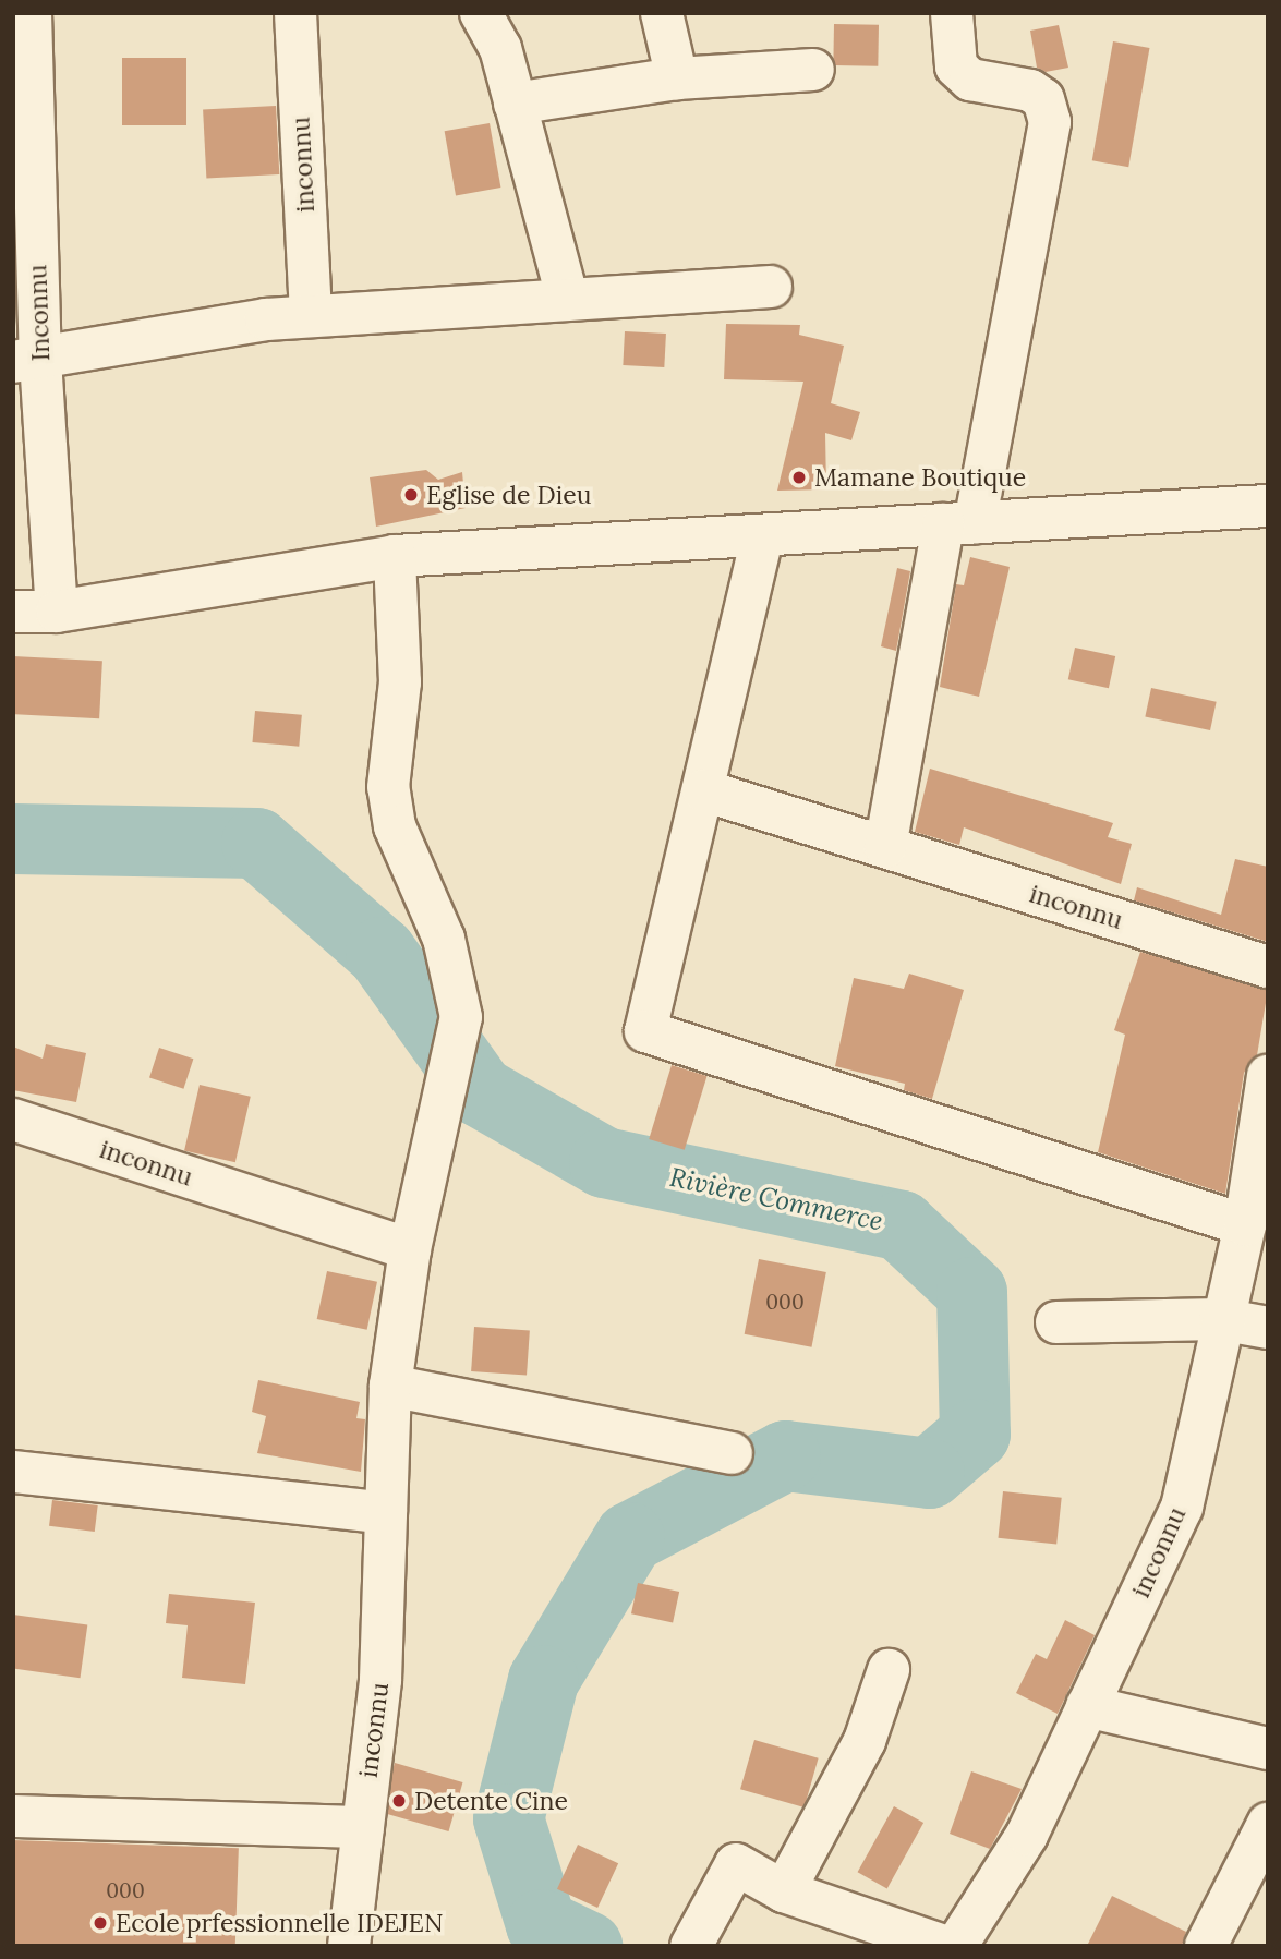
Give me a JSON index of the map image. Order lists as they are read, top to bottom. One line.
{"streets":{"street":["inconnu","Inconnu"]},"crossings":[["inconnu","Inconnu"]],"water":["Rivière Commerce"],"places":["Mamane Boutique","Eglise de Dieu","Detente Cine","Ecole prfessionnelle IDEJEN"],"house_numbers":["000","000"]}
